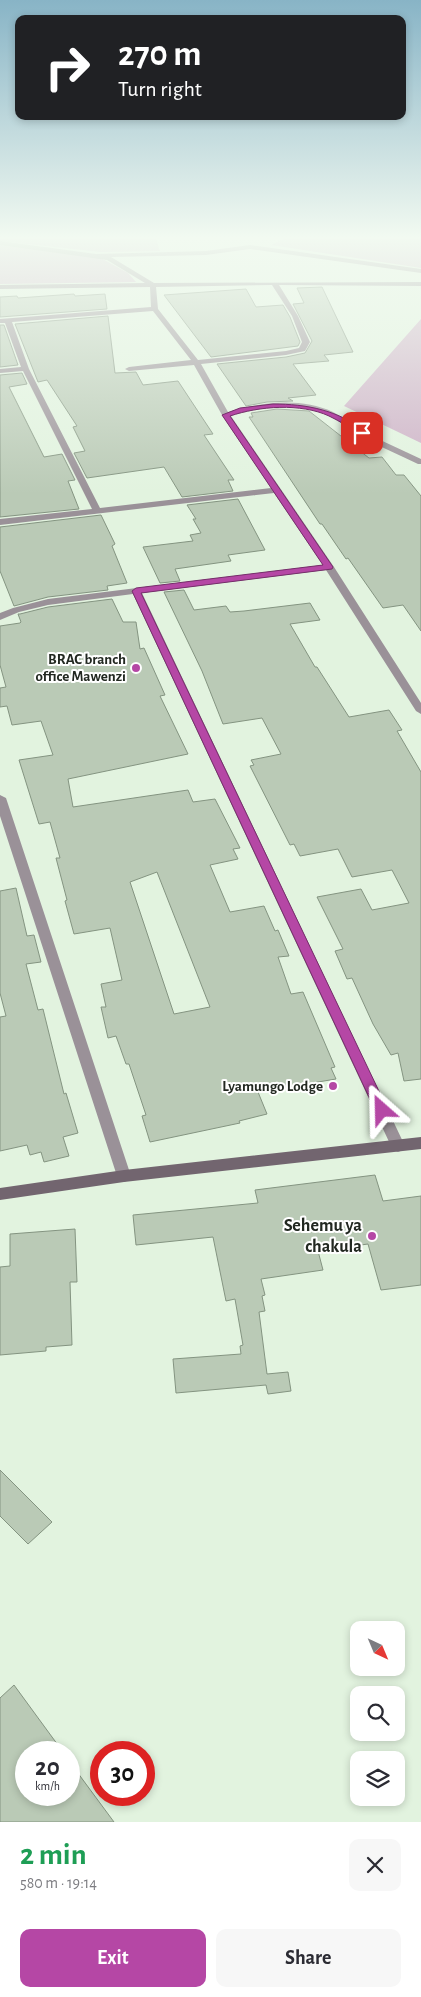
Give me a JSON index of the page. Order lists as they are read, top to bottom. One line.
{"places":["BRAC branch office Mawenzi","Lyamungo Lodge","Sehemu ya chakula"],"north":"bottom right","page":{"turn":["270 m","Turn right"],"speed":"20 km/h","limit":"30","heading":["2 min","580 m · 19:14"],"buttons":["Exit","Share"]}}
